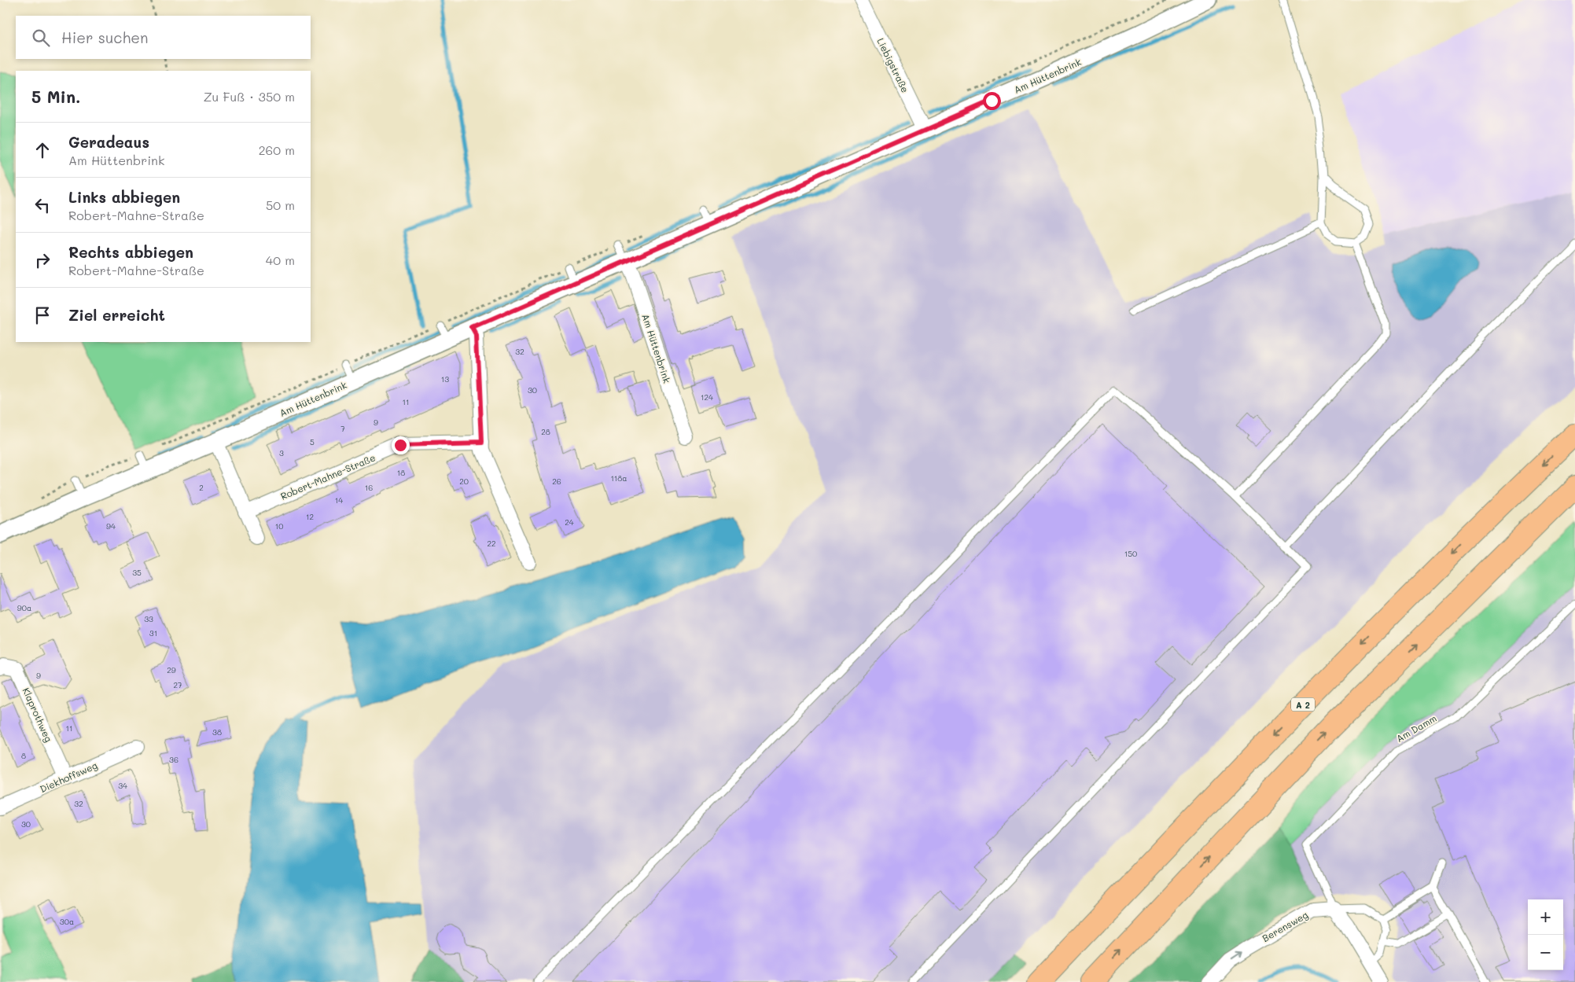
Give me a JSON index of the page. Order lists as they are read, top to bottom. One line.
{"streets":{"highway":["A 2"],"street":["Liebigstraße","Am Hüttenbrink","Robert-Mahne-Straße","Klaprothweg","Diekhoffsweg","Berensweg"],"lane":["Am Damm"]},"crossings":[["Liebigstraße","Am Hüttenbrink"],["Klaprothweg","Diekhoffsweg"],["Am Damm","Berensweg"]],"one_way":["Berensweg"],"house_numbers":["32","13","30","124","11","9","7","28","5","3","18","118a","20","26","2","16","14","12","24","94","10","22","150","35","90a","33","31","29","9","27","11","38","8","36","34","32","30","30a"],"page":{"search":"Hier suchen","heading":["5 Min.","Zu Fuß · 350 m"],"list":[["Geradeaus","Am Hüttenbrink","260 m"],["Links abbiegen","Robert-Mahne-Straße","50 m"],["Rechts abbiegen","Robert-Mahne-Straße","40 m"],"Ziel erreicht"],"map_buttons":["+","−"]}}
